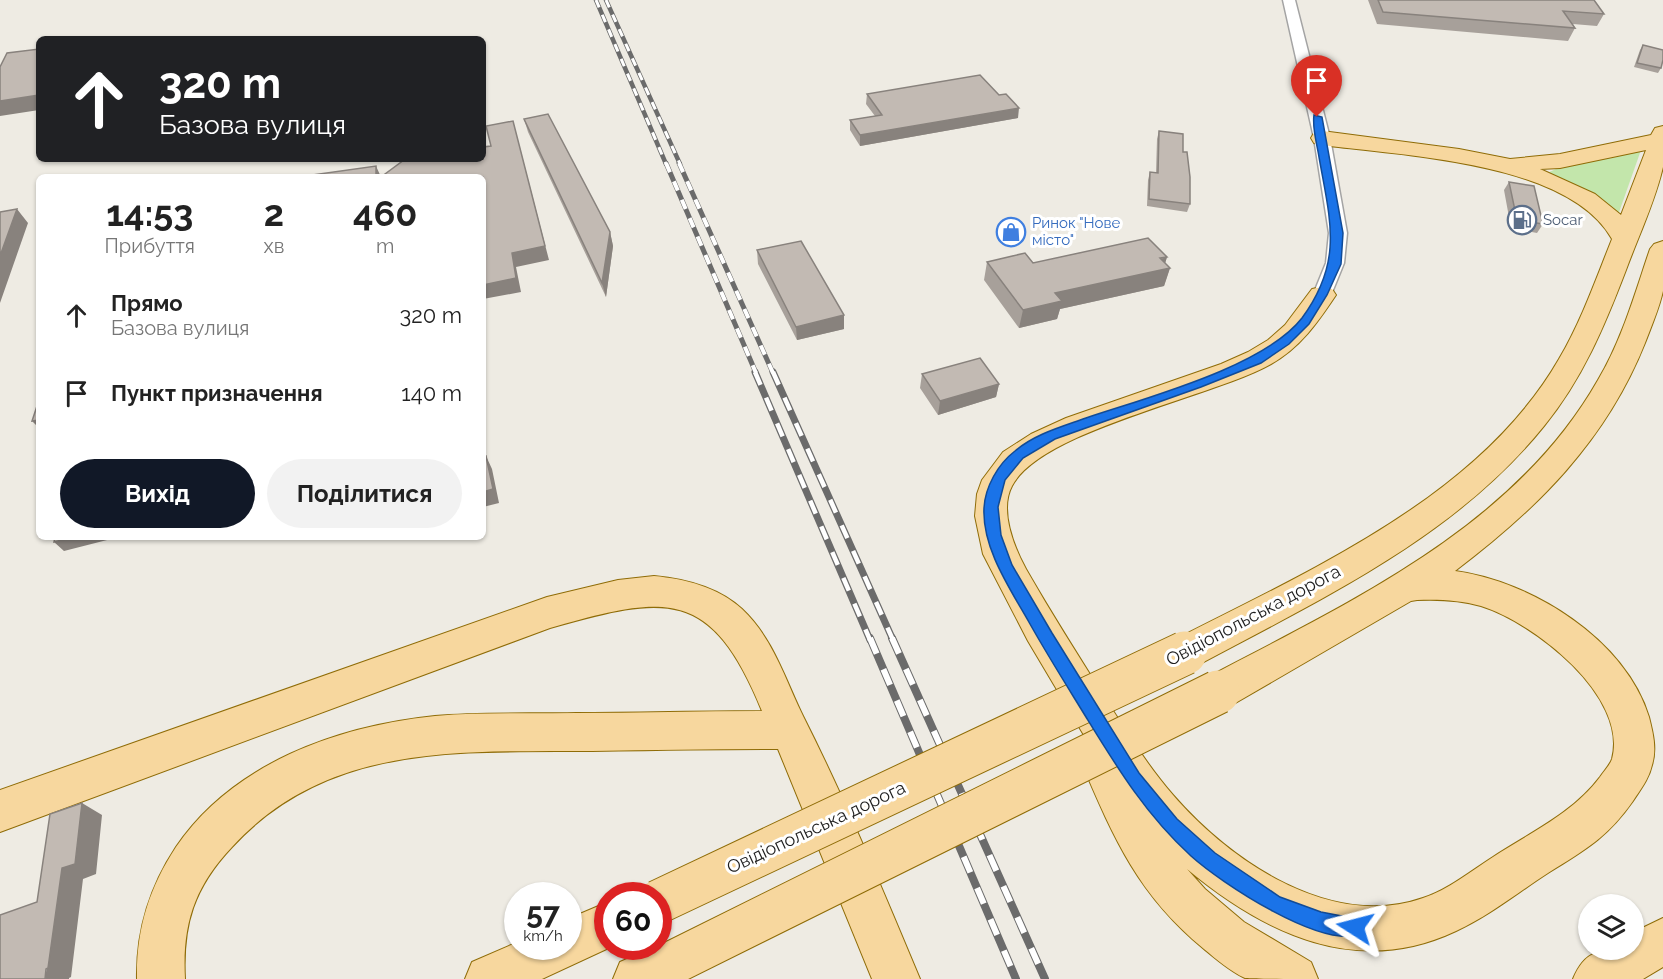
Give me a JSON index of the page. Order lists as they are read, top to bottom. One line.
{"streets":{"main road":["Овідіопольська дорога"]},"places":{"fuel station":["Socar"],"shop":["Ринок \"Нове місто\""]},"page":{"turn":["320 m","Базова вулиця"],"eta":["14:53","Прибуття","2","хв","460","m"],"list":[{"name":"Прямо","note":"Базова вулиця","value":"320 m"},{"name":"Пункт призначення","value":"140 m"}],"buttons":["Вихід","Поділитися"],"speed":"57 km/h","limit":"60"}}
